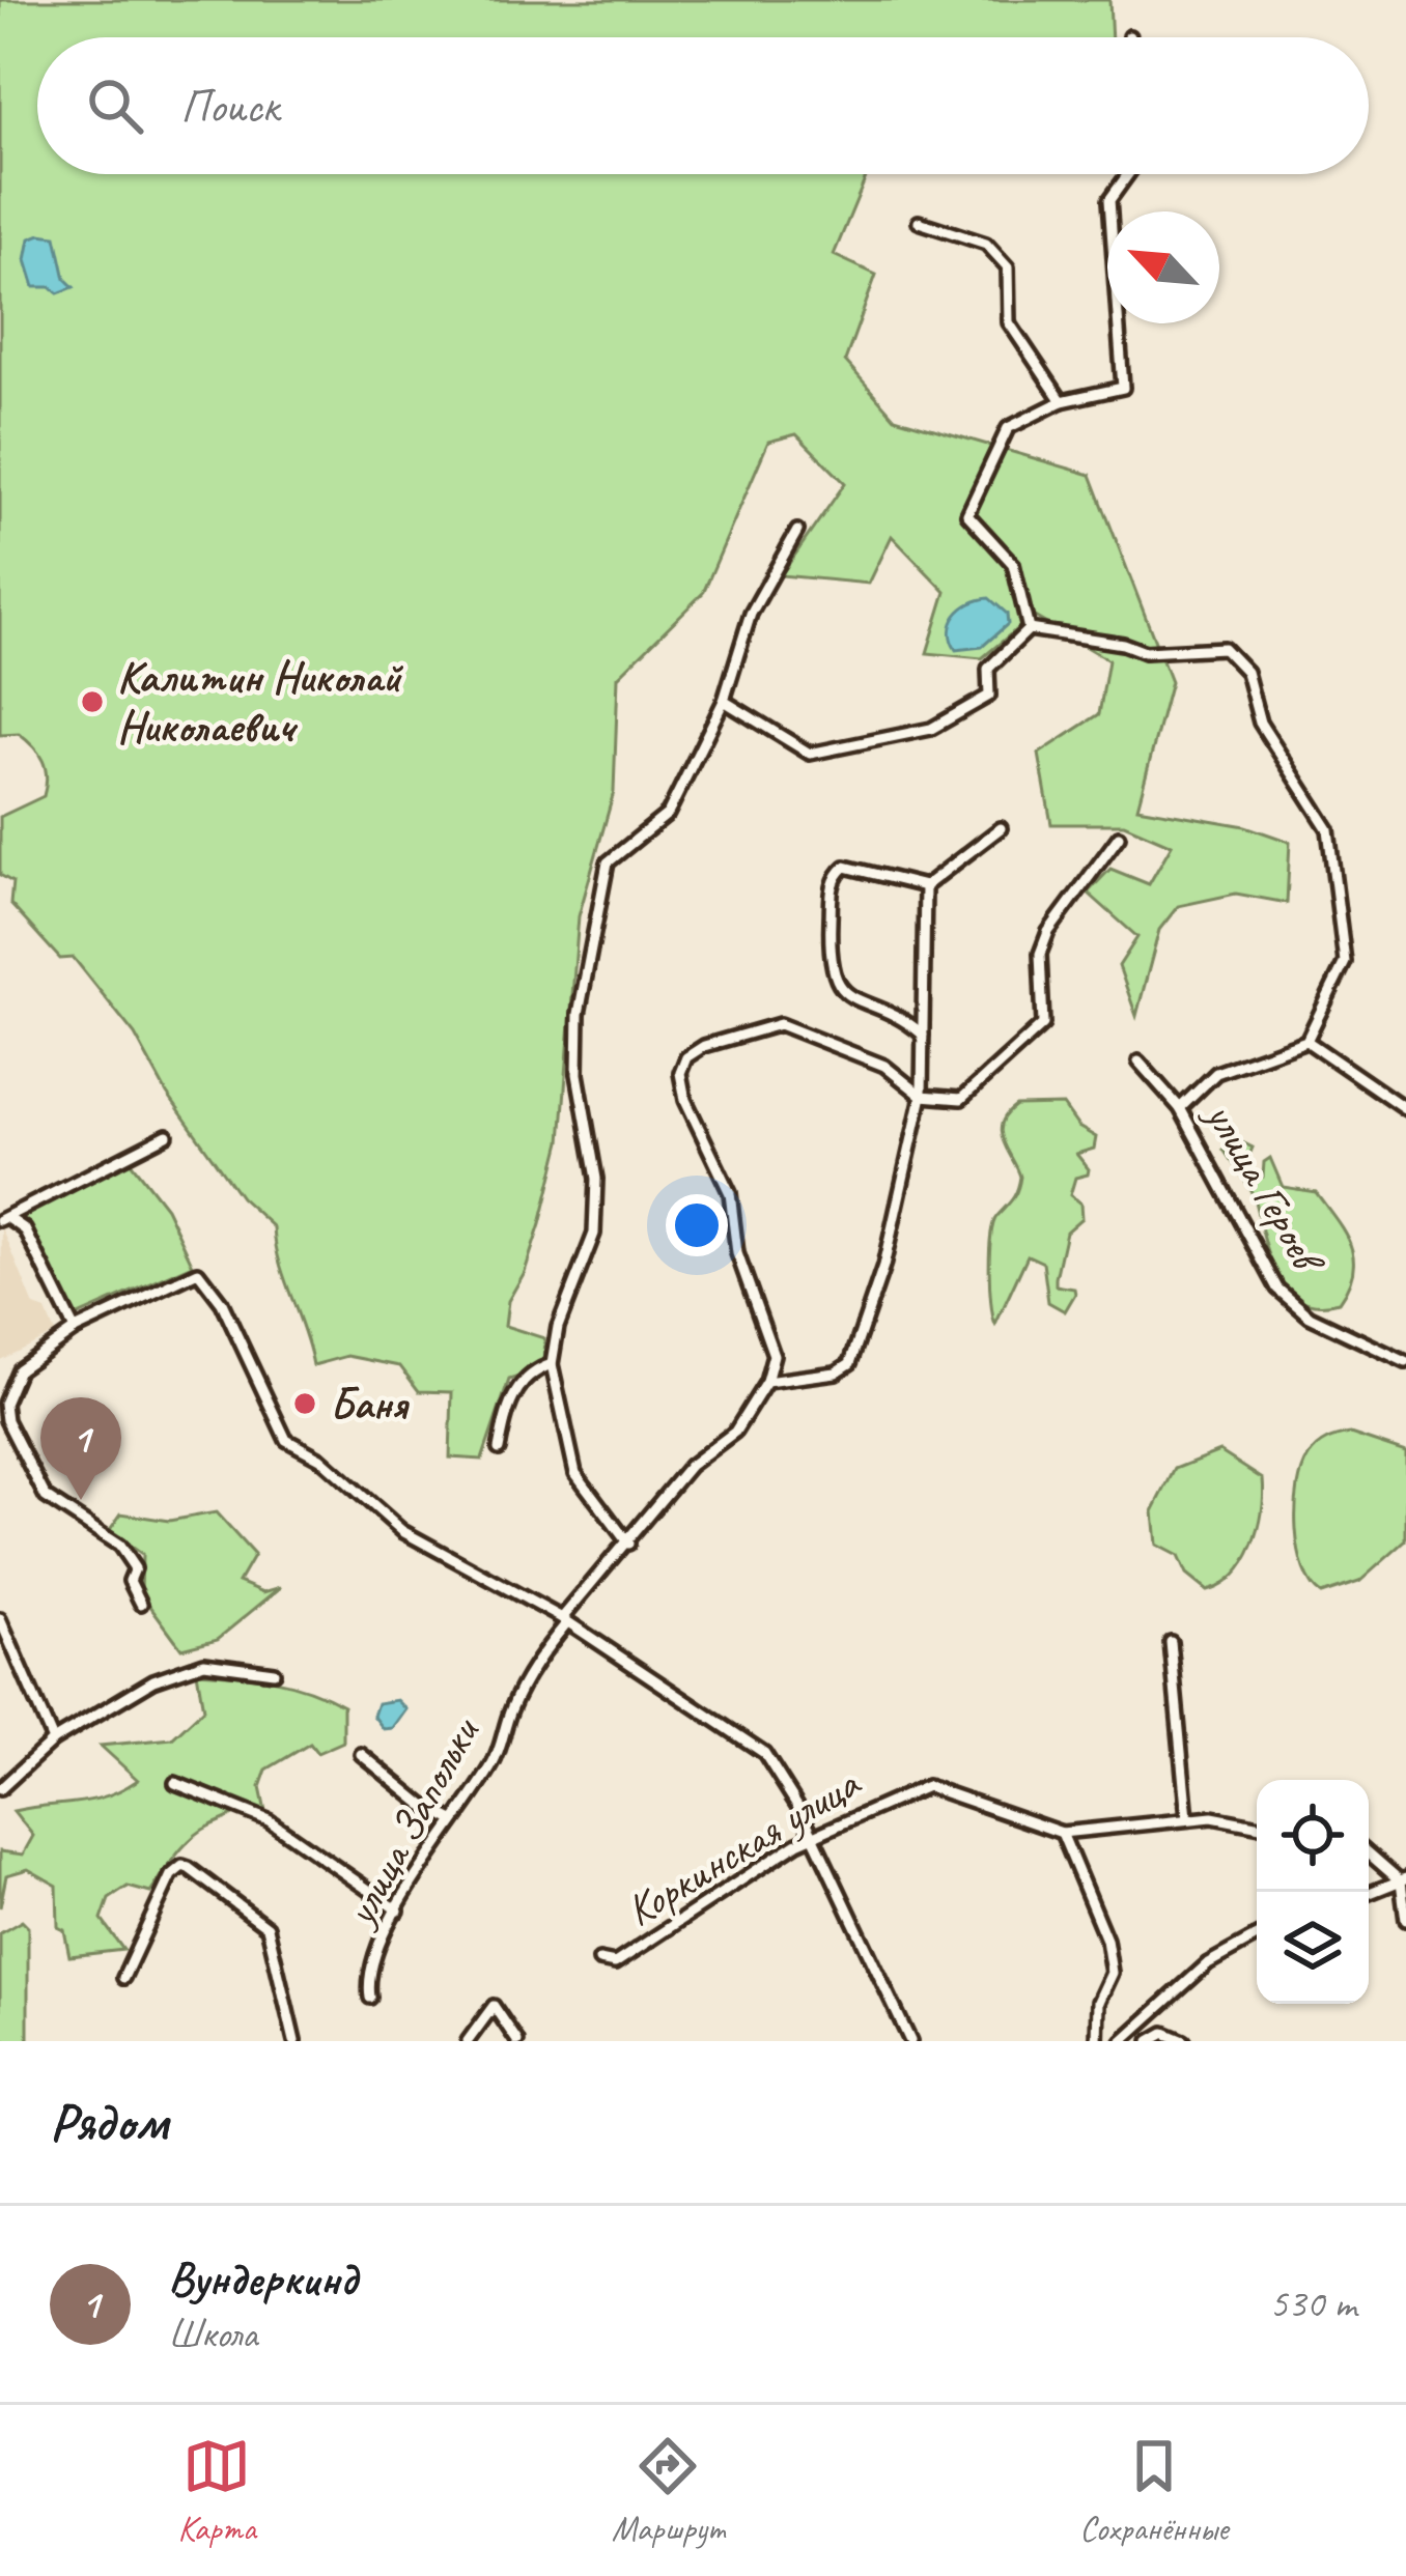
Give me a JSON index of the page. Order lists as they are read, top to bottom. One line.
{"streets":{"street":["улица Героев","улица Запольки","Коркинская улица"]},"places":["Калитин Николай Николаевич","Баня"],"north":"top left","page":{"search":"Поиск","pins":"1","heading":"Рядом","list":[{"mark":"1","name":"Вундеркинд","note":"Школа","value":"530 m"}],"nav":["Карта","Маршрут","Сохранённые"]}}
